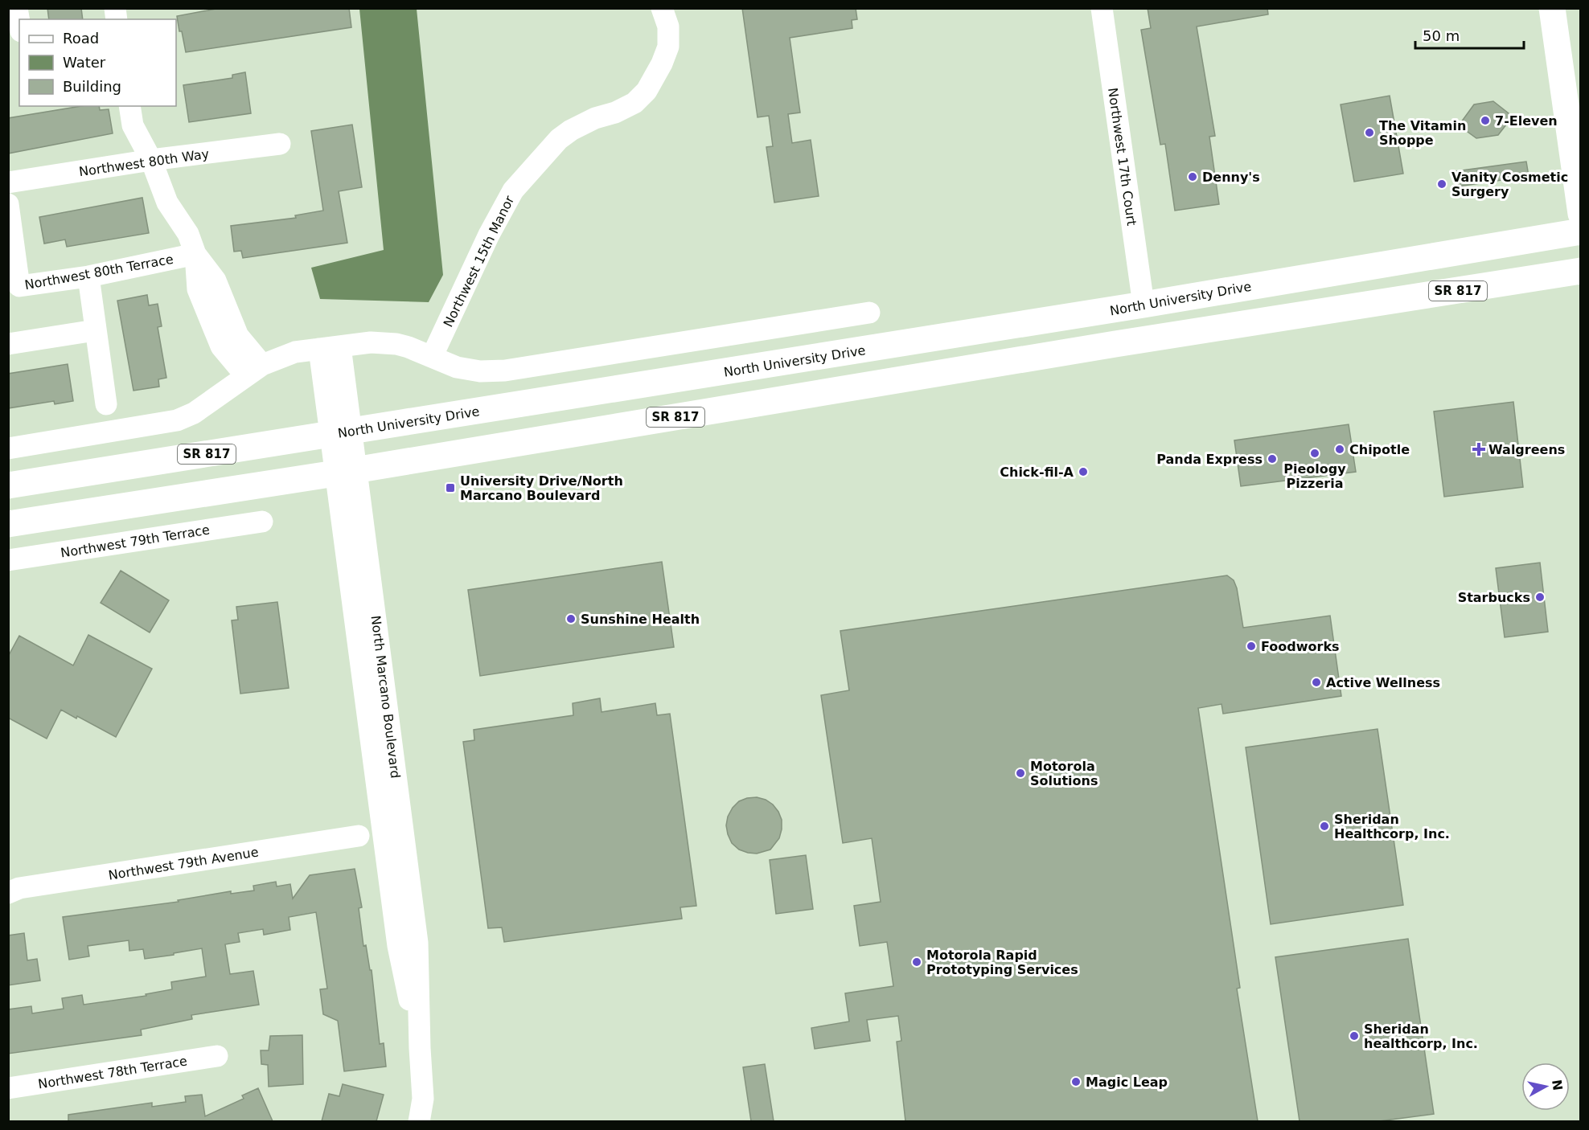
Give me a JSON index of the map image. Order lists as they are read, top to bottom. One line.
{"streets":{"main road":["SR 817","North University Drive"],"street":["Northwest 17th Court","Northwest 80th Way","Northwest 15th Manor","Northwest 80th Terrace","Northwest 79th Terrace","North Marcano Boulevard","Northwest 79th Avenue","Northwest 78th Terrace"]},"crossings":[["Northwest 17th Court","North University Drive"],["SR 817","North Marcano Boulevard"],["North University Drive","North Marcano Boulevard"]],"places":{"other":["7-Eleven","The Vitamin Shoppe","Denny's","Vanity Cosmetic Surgery","Chipotle","Pieology Pizzeria","Panda Express","Chick-fil-A","Starbucks","Sunshine Health","Foodworks","Active Wellness","Motorola Solutions","Sheridan Healthcorp, Inc.","Motorola Rapid Prototyping Services","Sheridan healthcorp, Inc.","Magic Leap"],"health":["Walgreens"],"transit":["University Drive/North Marcano Boulevard"]},"legend":["Road","Water","Building"],"scale_bar":"50 m","north":"right"}
